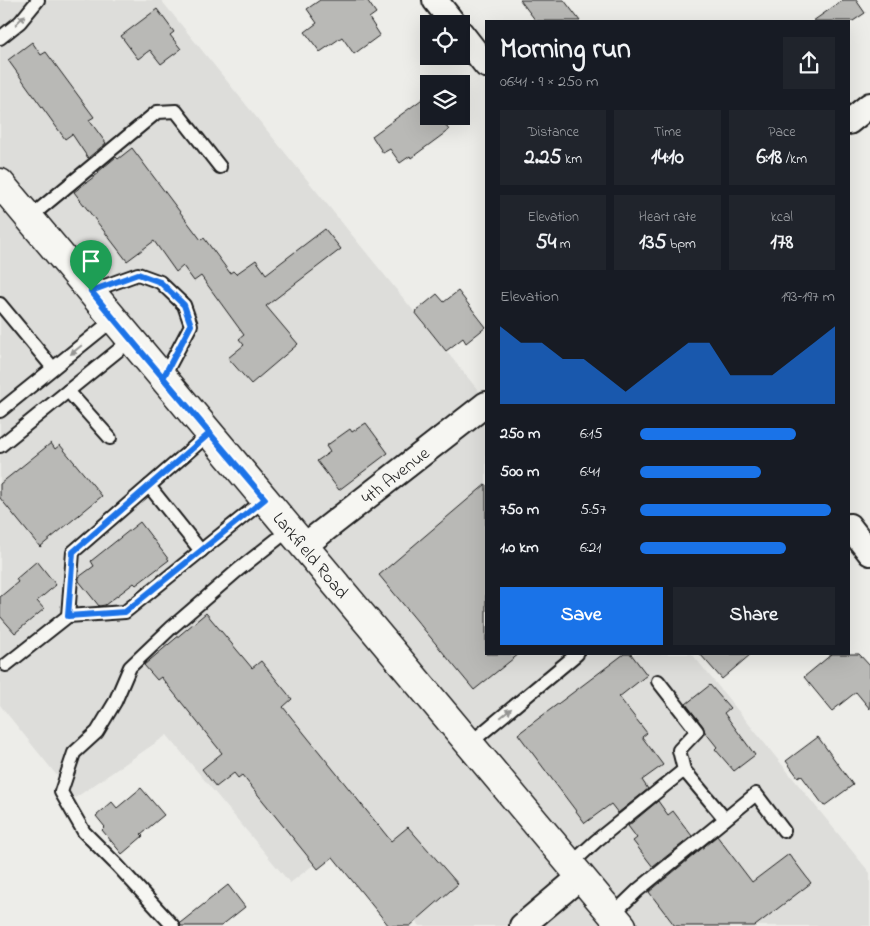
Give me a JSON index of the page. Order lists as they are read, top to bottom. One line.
{"streets":{"main road":["Larkfield Road"],"street":["4th Avenue"]},"crossings":[["4th Avenue","Larkfield Road"]],"page":{"heading":["Morning run","06:41 · 9 × 250 m"],"stats":[["Distance","2.25 km"],["Time","14:10"],["Pace","6:18 /km"],["Elevation","54 m"],["Heart rate","135 bpm"],["kcal","178"]],"chart":["Elevation","193–197 m"],"list":[{"name":"250 m","note":"6:15"},{"name":"500 m","note":"6:41"},{"name":"750 m","note":"5:57"},{"name":"1.0 km","note":"6:21"}],"buttons":["Save","Share"]}}
